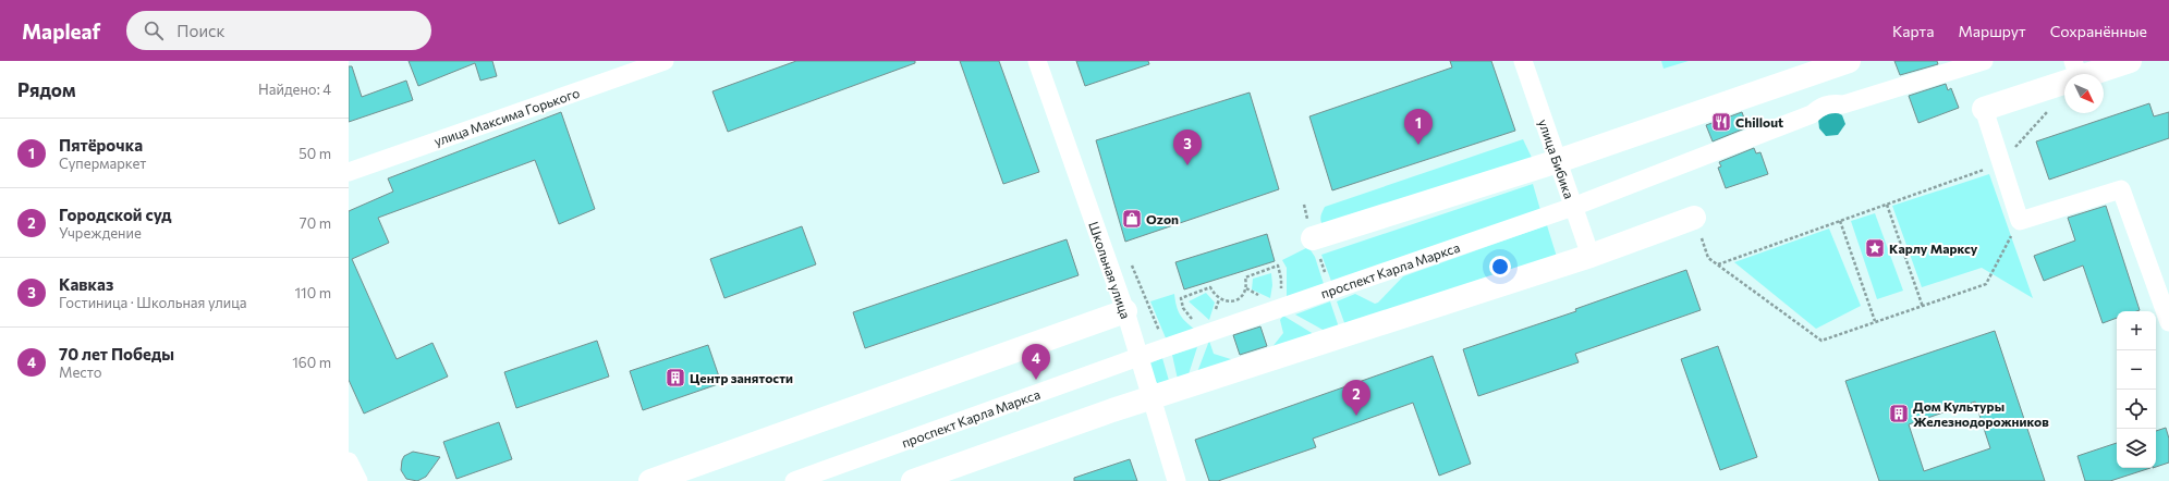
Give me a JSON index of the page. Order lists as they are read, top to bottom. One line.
{"streets":{"street":["улица Максима Горького","улица Бибика","Школьная улица","проспект Карла Маркса"]},"crossings":[["улица Бибика","проспект Карла Маркса"],["Школьная улица","проспект Карла Маркса"]],"places":{"restaurant":["Chillout"],"shop":["Ozon"],"place":["Карлу Марксу"],"building":["Центр занятости","Дом Культуры Железнодорожников"]},"north":"bottom right","page":{"header":"Mapleaf","search":"Поиск","nav":["Карта","Маршрут","Сохранённые"],"heading":["Рядом","Найдено: 4"],"pins":["1","3","4","2"],"list":[{"mark":"1","name":"Пятёрочка","note":"Супермаркет","value":"50 m"},{"mark":"2","name":"Городской суд","note":"Учреждение","value":"70 m"},{"mark":"3","name":"Кавказ","note":"Гостиница · Школьная улица","value":"110 m"},{"mark":"4","name":"70 лет Победы","note":"Место","value":"160 m"}],"map_buttons":["+","−"]}}
